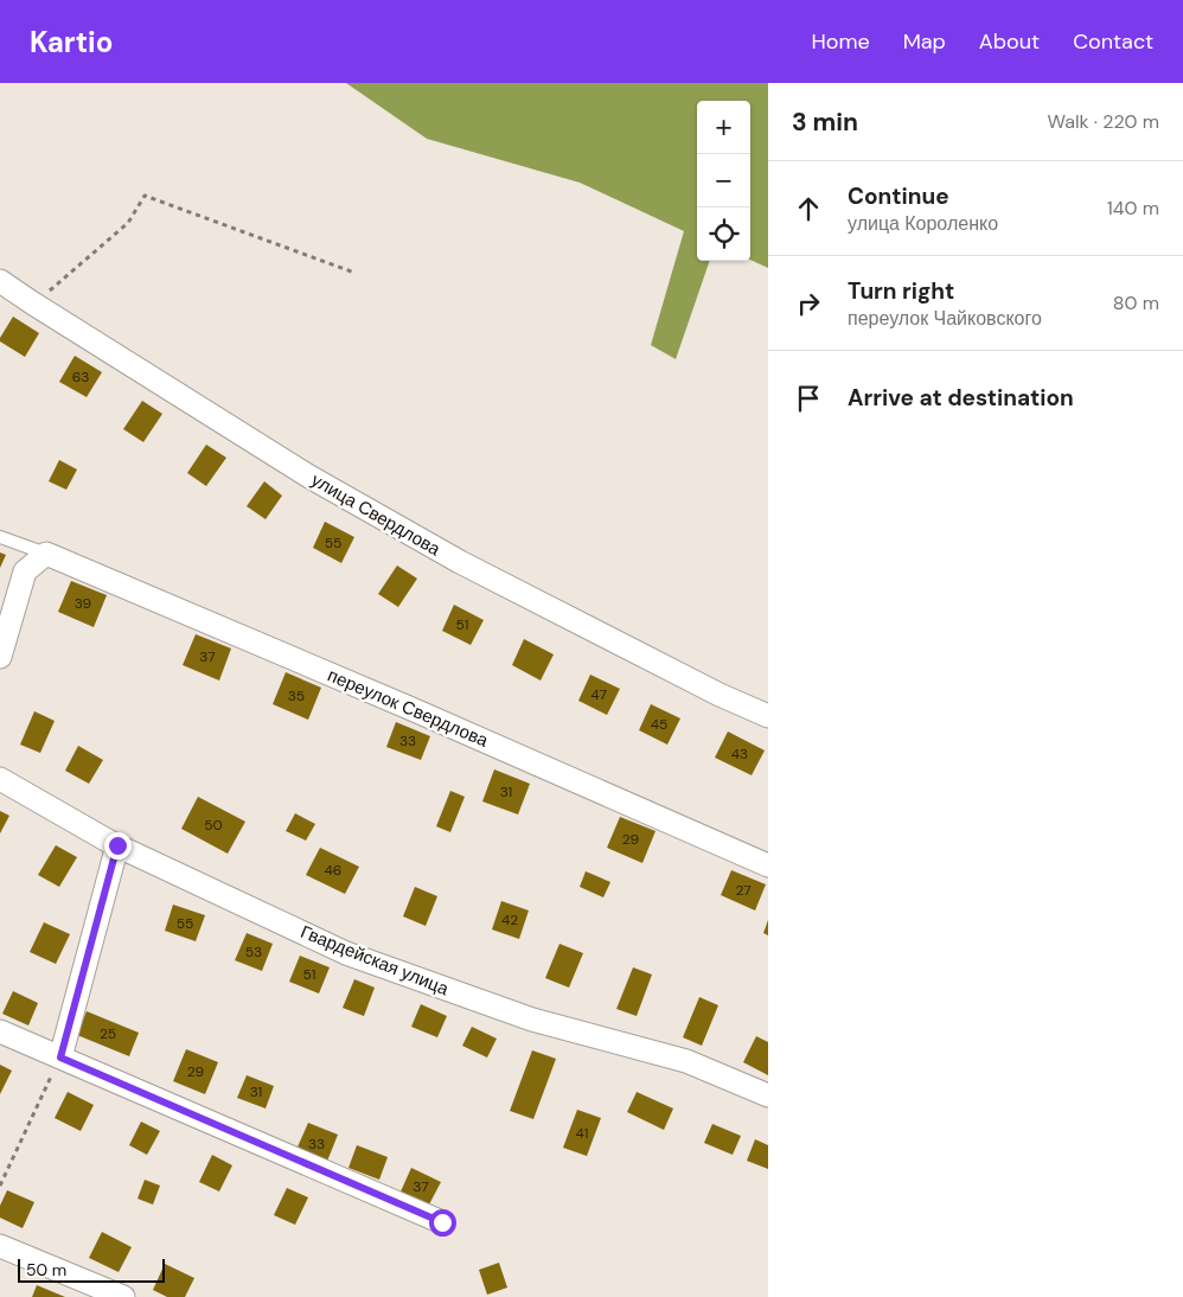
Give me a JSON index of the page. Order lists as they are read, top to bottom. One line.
{"streets":{"street":["улица Свердлова","переулок Свердлова","Гвардейская улица"]},"house_numbers":["63","55","39","51","37","47","35","45","33","43","31","50","29","46","27","42","55","53","51","25","29","31","41","33","37"],"scale_bar":"50 m","page":{"header":"Kartio","nav":["Home","Map","About","Contact"],"heading":["3 min","Walk · 220 m"],"map_buttons":["+","−"],"list":[["Continue","улица Короленко","140 m"],["Turn right","переулок Чайковского","80 m"],"Arrive at destination"],"scale":"50 m"}}
